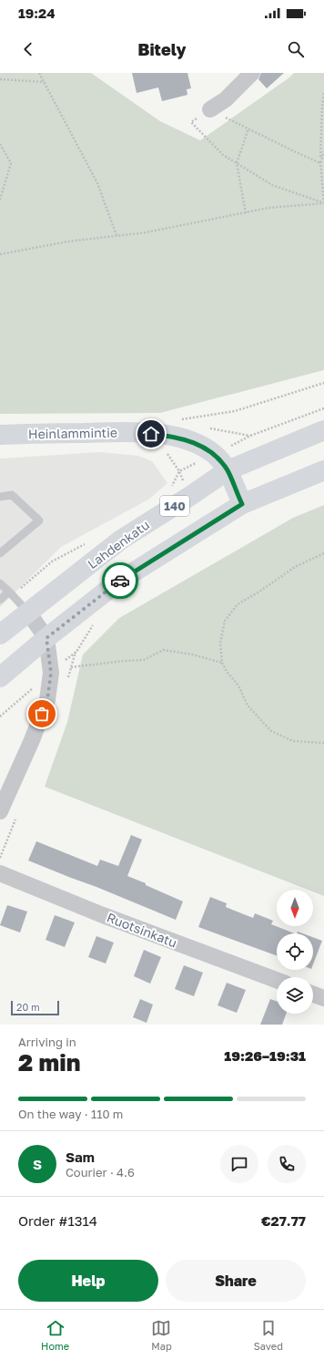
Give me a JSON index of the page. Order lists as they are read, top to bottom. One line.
{"streets":{"main road":["Heinlammintie","140","Lahdenkatu"],"street":["Ruotsinkatu"]},"crossings":[["Heinlammintie","140"],["Heinlammintie","Lahdenkatu"]],"scale_bar":"20 m","north":"bottom","page":{"status":"19:24","header":"Bitely","scale":"20 m","heading":["2 min","Arriving in","19:26–19:31"],"panel":["Sam","Courier · 4.6","Order #1314","€27.77"],"bar":"On the way · 110 m","round":"S","buttons":["Help","Share"],"tabs":["Home","Map","Saved"]}}
